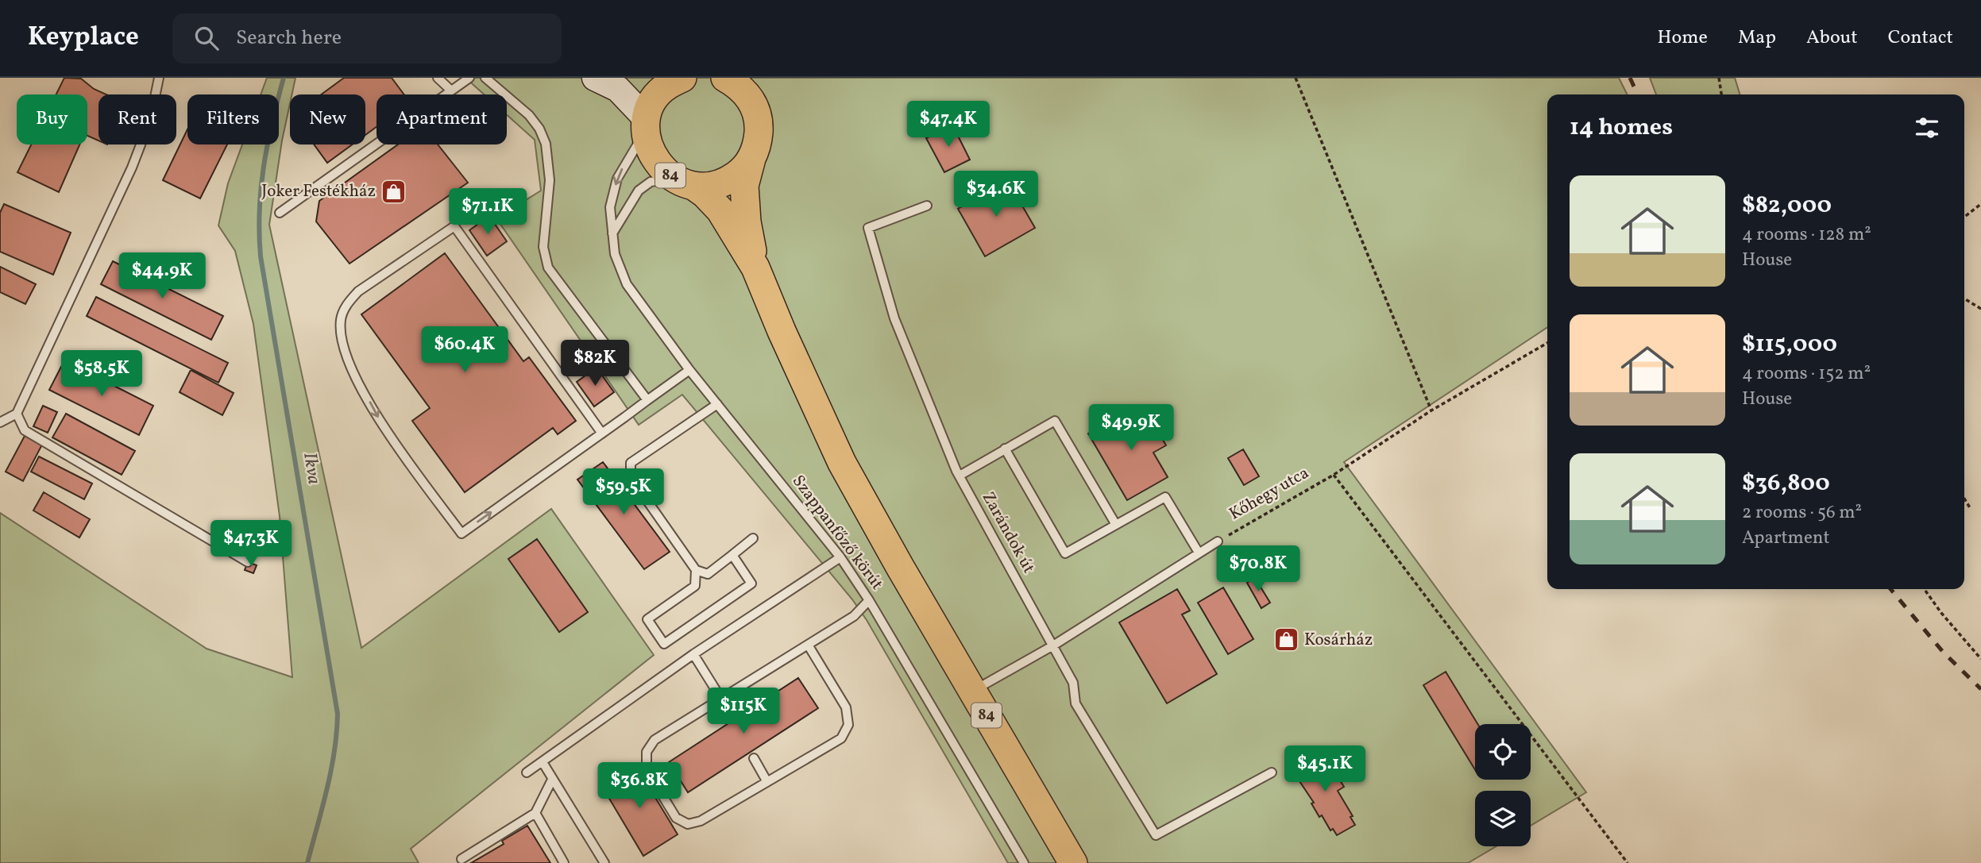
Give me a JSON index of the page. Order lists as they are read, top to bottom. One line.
{"streets":{"main road":["84"],"lane":["Kőhegy utca","Szappanfőző körút","Zarándok út"]},"crossings":[["84","Kőhegy utca"],["84","Szappanfőző körút"],["Kőhegy utca","Zarándok út"]],"water":["Ikva"],"places":{"shop":["Joker Festékház","Kosárház"]},"page":{"header":"Keyplace","search":"Search here","nav":["Home","Map","About","Contact"],"chip":["Buy","Rent","Filters","New","Apartment"],"heading":"14 homes","price":["$47.4K","$34.6K","$71.1K","$44.9K","$60.4K","$82K","$58.5K","$49.9K","$59.5K","$47.3K","$70.8K","$115K","$45.1K","$36.8K"],"list":[{"name":"$82,000","note":"4 rooms · 128 m² · House"},{"name":"$115,000","note":"4 rooms · 152 m² · House"},{"name":"$36,800","note":"2 rooms · 56 m² · Apartment"}]}}
